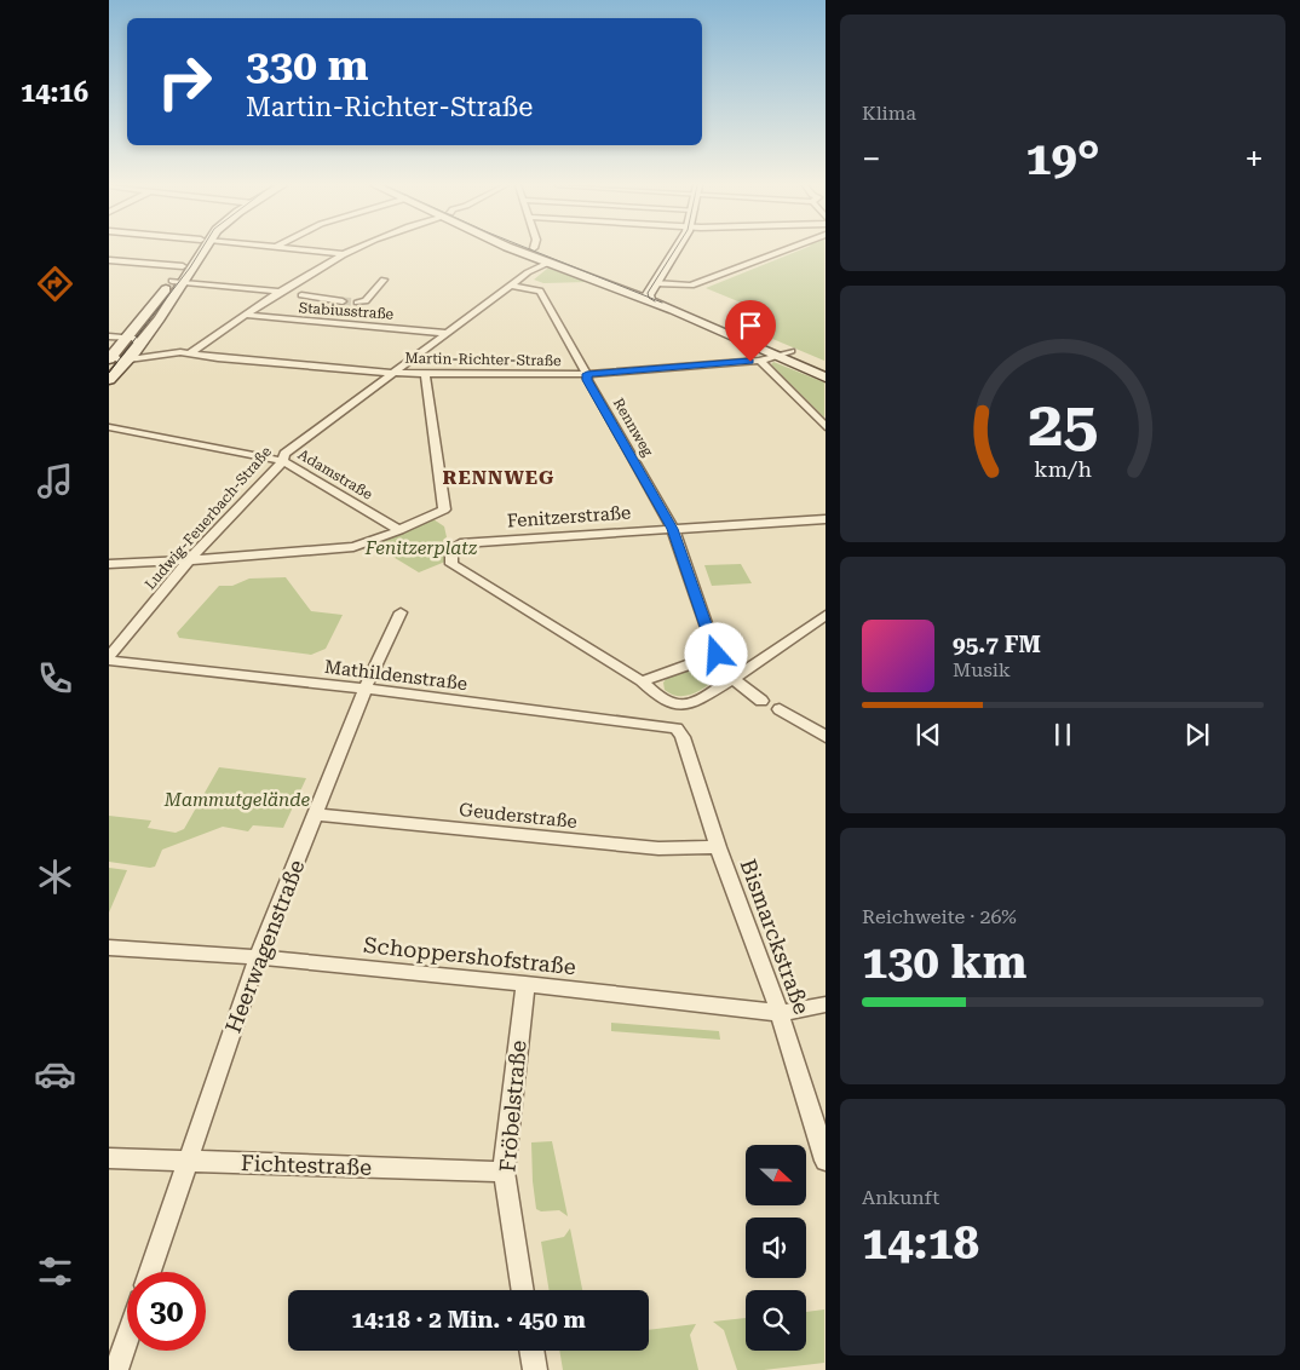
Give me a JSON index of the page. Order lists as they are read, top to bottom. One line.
{"streets":{"street":["Stabiusstraße","Martin-Richter-Straße","Rennweg","Adamstraße","Fenitzerstraße","Ludwig-Feuerbach-Straße","Mathildenstraße","Geuderstraße","Bismarckstraße","Heerwagenstraße","Schoppershofstraße","Fröbelstraße","Fichtestraße"]},"crossings":[["Stabiusstraße","Ludwig-Feuerbach-Straße"],["Martin-Richter-Straße","Rennweg"],["Martin-Richter-Straße","Ludwig-Feuerbach-Straße"],["Rennweg","Fenitzerstraße"],["Rennweg","Ludwig-Feuerbach-Straße"],["Adamstraße","Ludwig-Feuerbach-Straße"],["Ludwig-Feuerbach-Straße","Mathildenstraße"],["Mathildenstraße","Bismarckstraße"],["Mathildenstraße","Heerwagenstraße"],["Geuderstraße","Bismarckstraße"],["Geuderstraße","Heerwagenstraße"],["Bismarckstraße","Schoppershofstraße"],["Heerwagenstraße","Schoppershofstraße"],["Heerwagenstraße","Fichtestraße"],["Schoppershofstraße","Fröbelstraße"],["Fröbelstraße","Fichtestraße"]],"districts":["RENNWEG"],"parks":["Fenitzerplatz","Mammutgelände"],"north":"right","page":{"tabs":"14:16","tile":["Klima",["Reichweite · 26%","130 km"],["Ankunft","14:18"]],"turn":["330 m","Martin-Richter-Straße"],"heat":["−","19°","+"],"song":["95.7 FM","Musik"],"limit":"30","trip":"14:18 · 2 Min. · 450 m","gauge":["25","km/h"]}}
